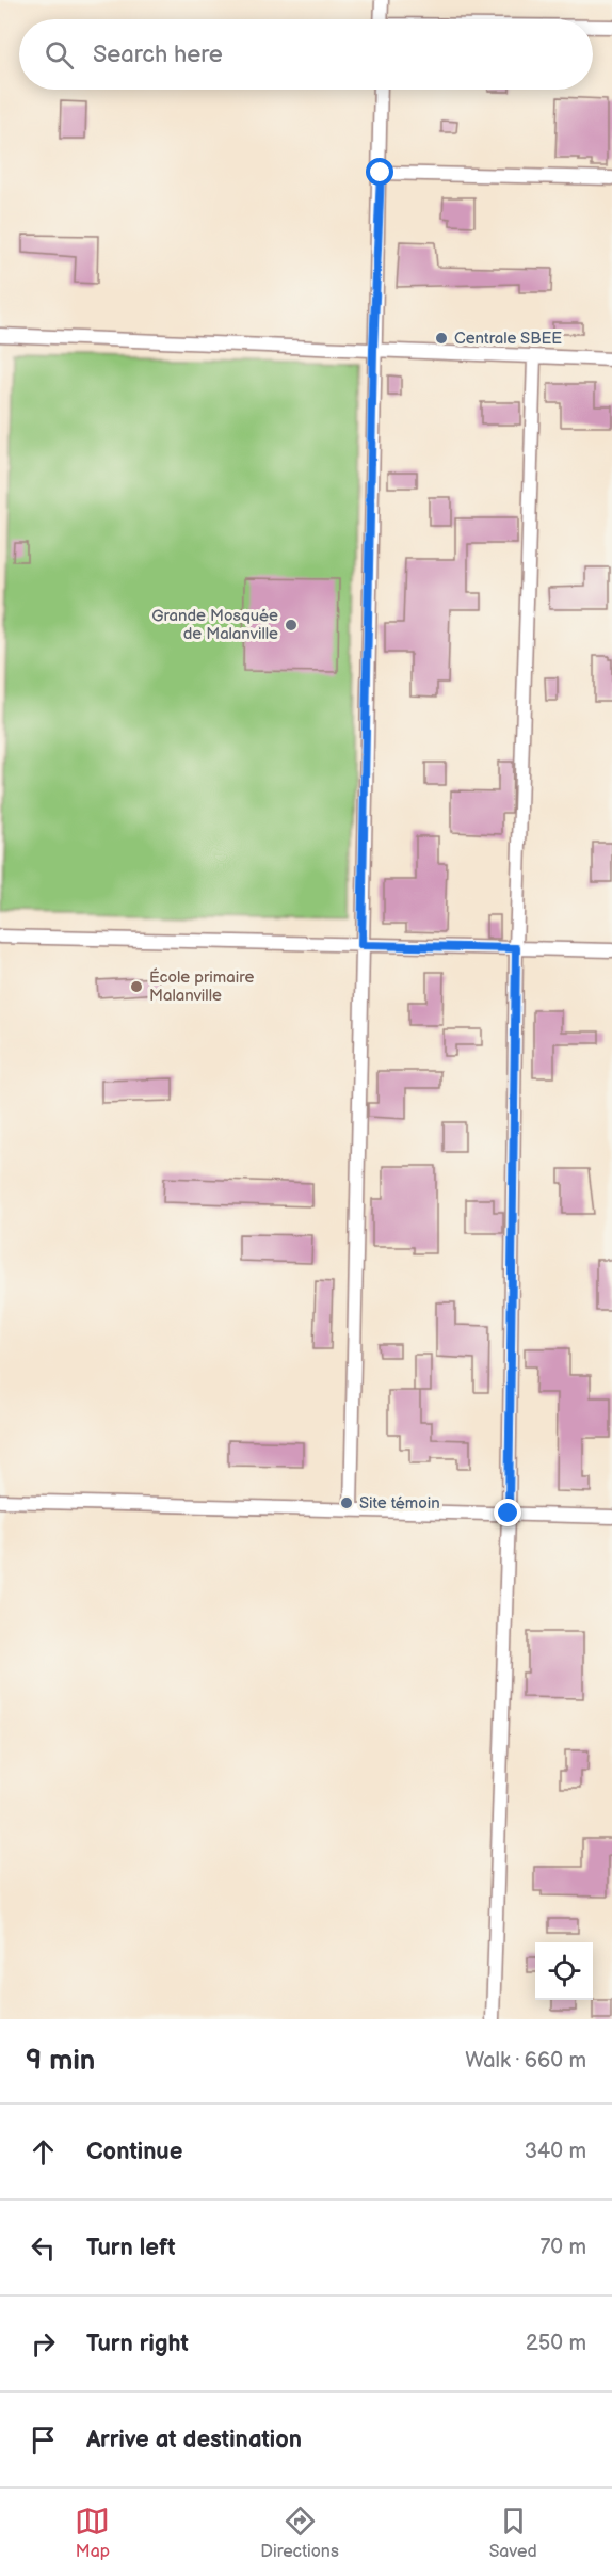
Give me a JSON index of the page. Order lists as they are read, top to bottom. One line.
{"places":["Centrale SBEE","Grande Mosquée de Malanville","École primaire Malanville","Site témoin"],"page":{"search":"Search here","heading":["9 min","Walk · 660 m"],"list":[["Continue","340 m"],["Turn left","70 m"],["Turn right","250 m"],"Arrive at destination"],"nav":["Map","Directions","Saved"]}}
